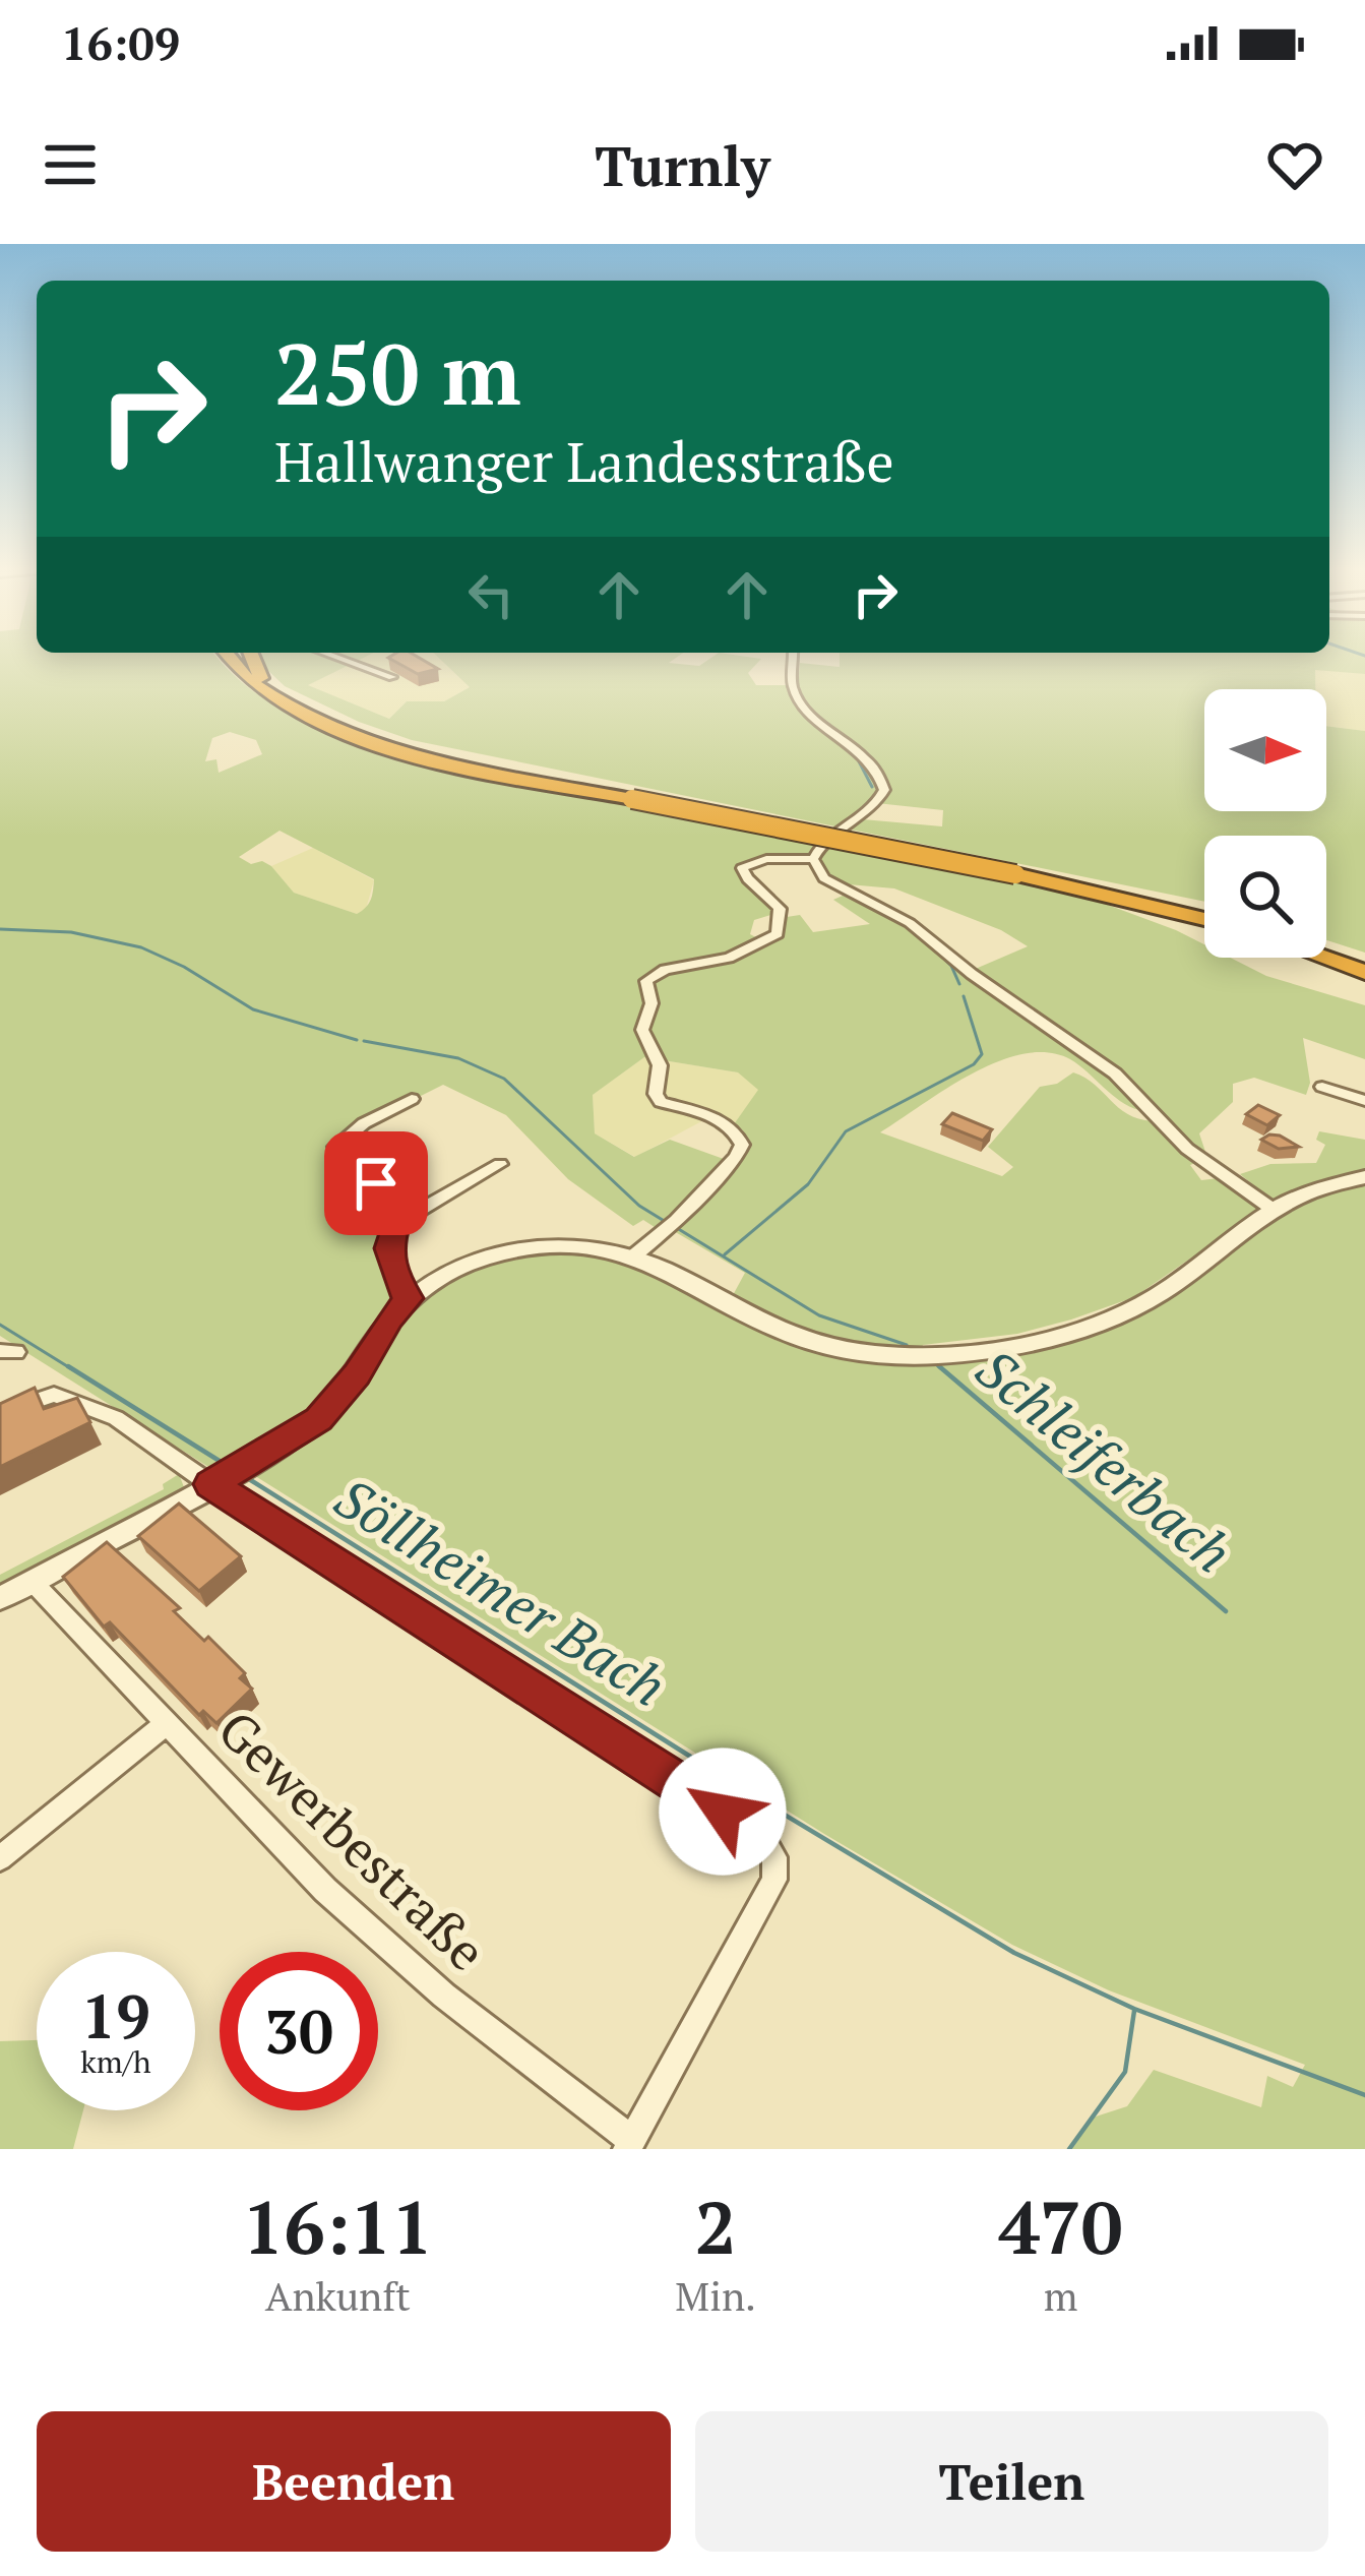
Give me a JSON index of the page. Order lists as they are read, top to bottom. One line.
{"streets":{"street":["Gewerbestraße"]},"water":["Schleiferbach","Söllheimer Bach"],"north":"right","page":{"status":"16:09","header":"Turnly","turn":["250 m","Hallwanger Landesstraße"],"speed":"19 km/h","limit":"30","eta":["16:11","Ankunft","2","Min.","470","m"],"buttons":["Beenden","Teilen"]}}
